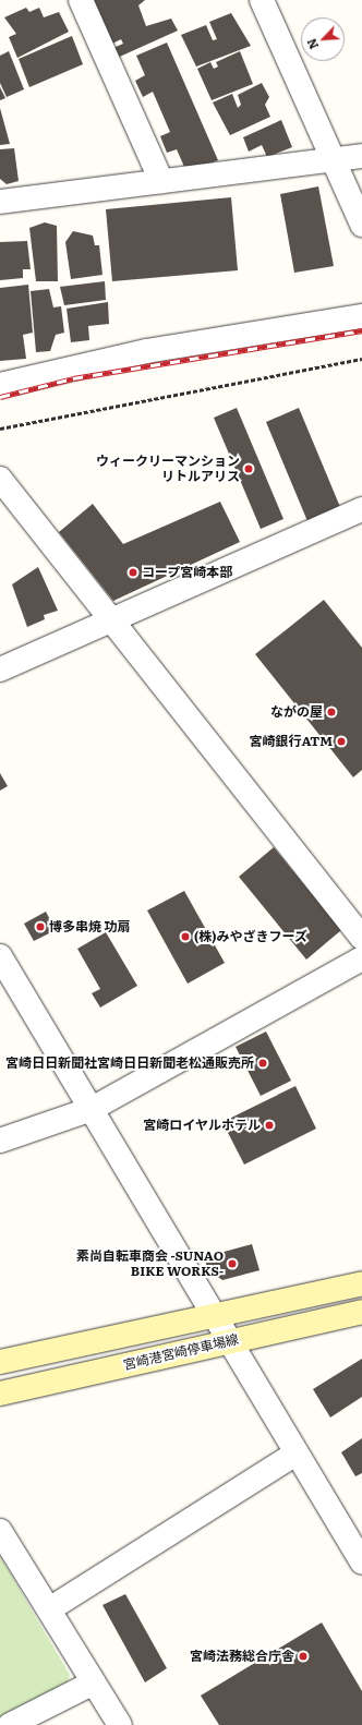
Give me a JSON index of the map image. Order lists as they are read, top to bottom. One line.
{"streets":{"main road":["宮崎港宮崎停車場線"]},"places":["ウィークリーマンション リトルアリス","コープ宮崎本部","ながの屋","宮崎銀行ATM","博多串焼 功扇","(株)みやざきフーズ","宮崎日日新聞社宮崎日日新聞老松通販売所","宮崎ロイヤルホテル","素尚自転車商会 -SUNAO BIKE WORKS-","宮崎法務総合庁舎"],"north":"bottom left"}
